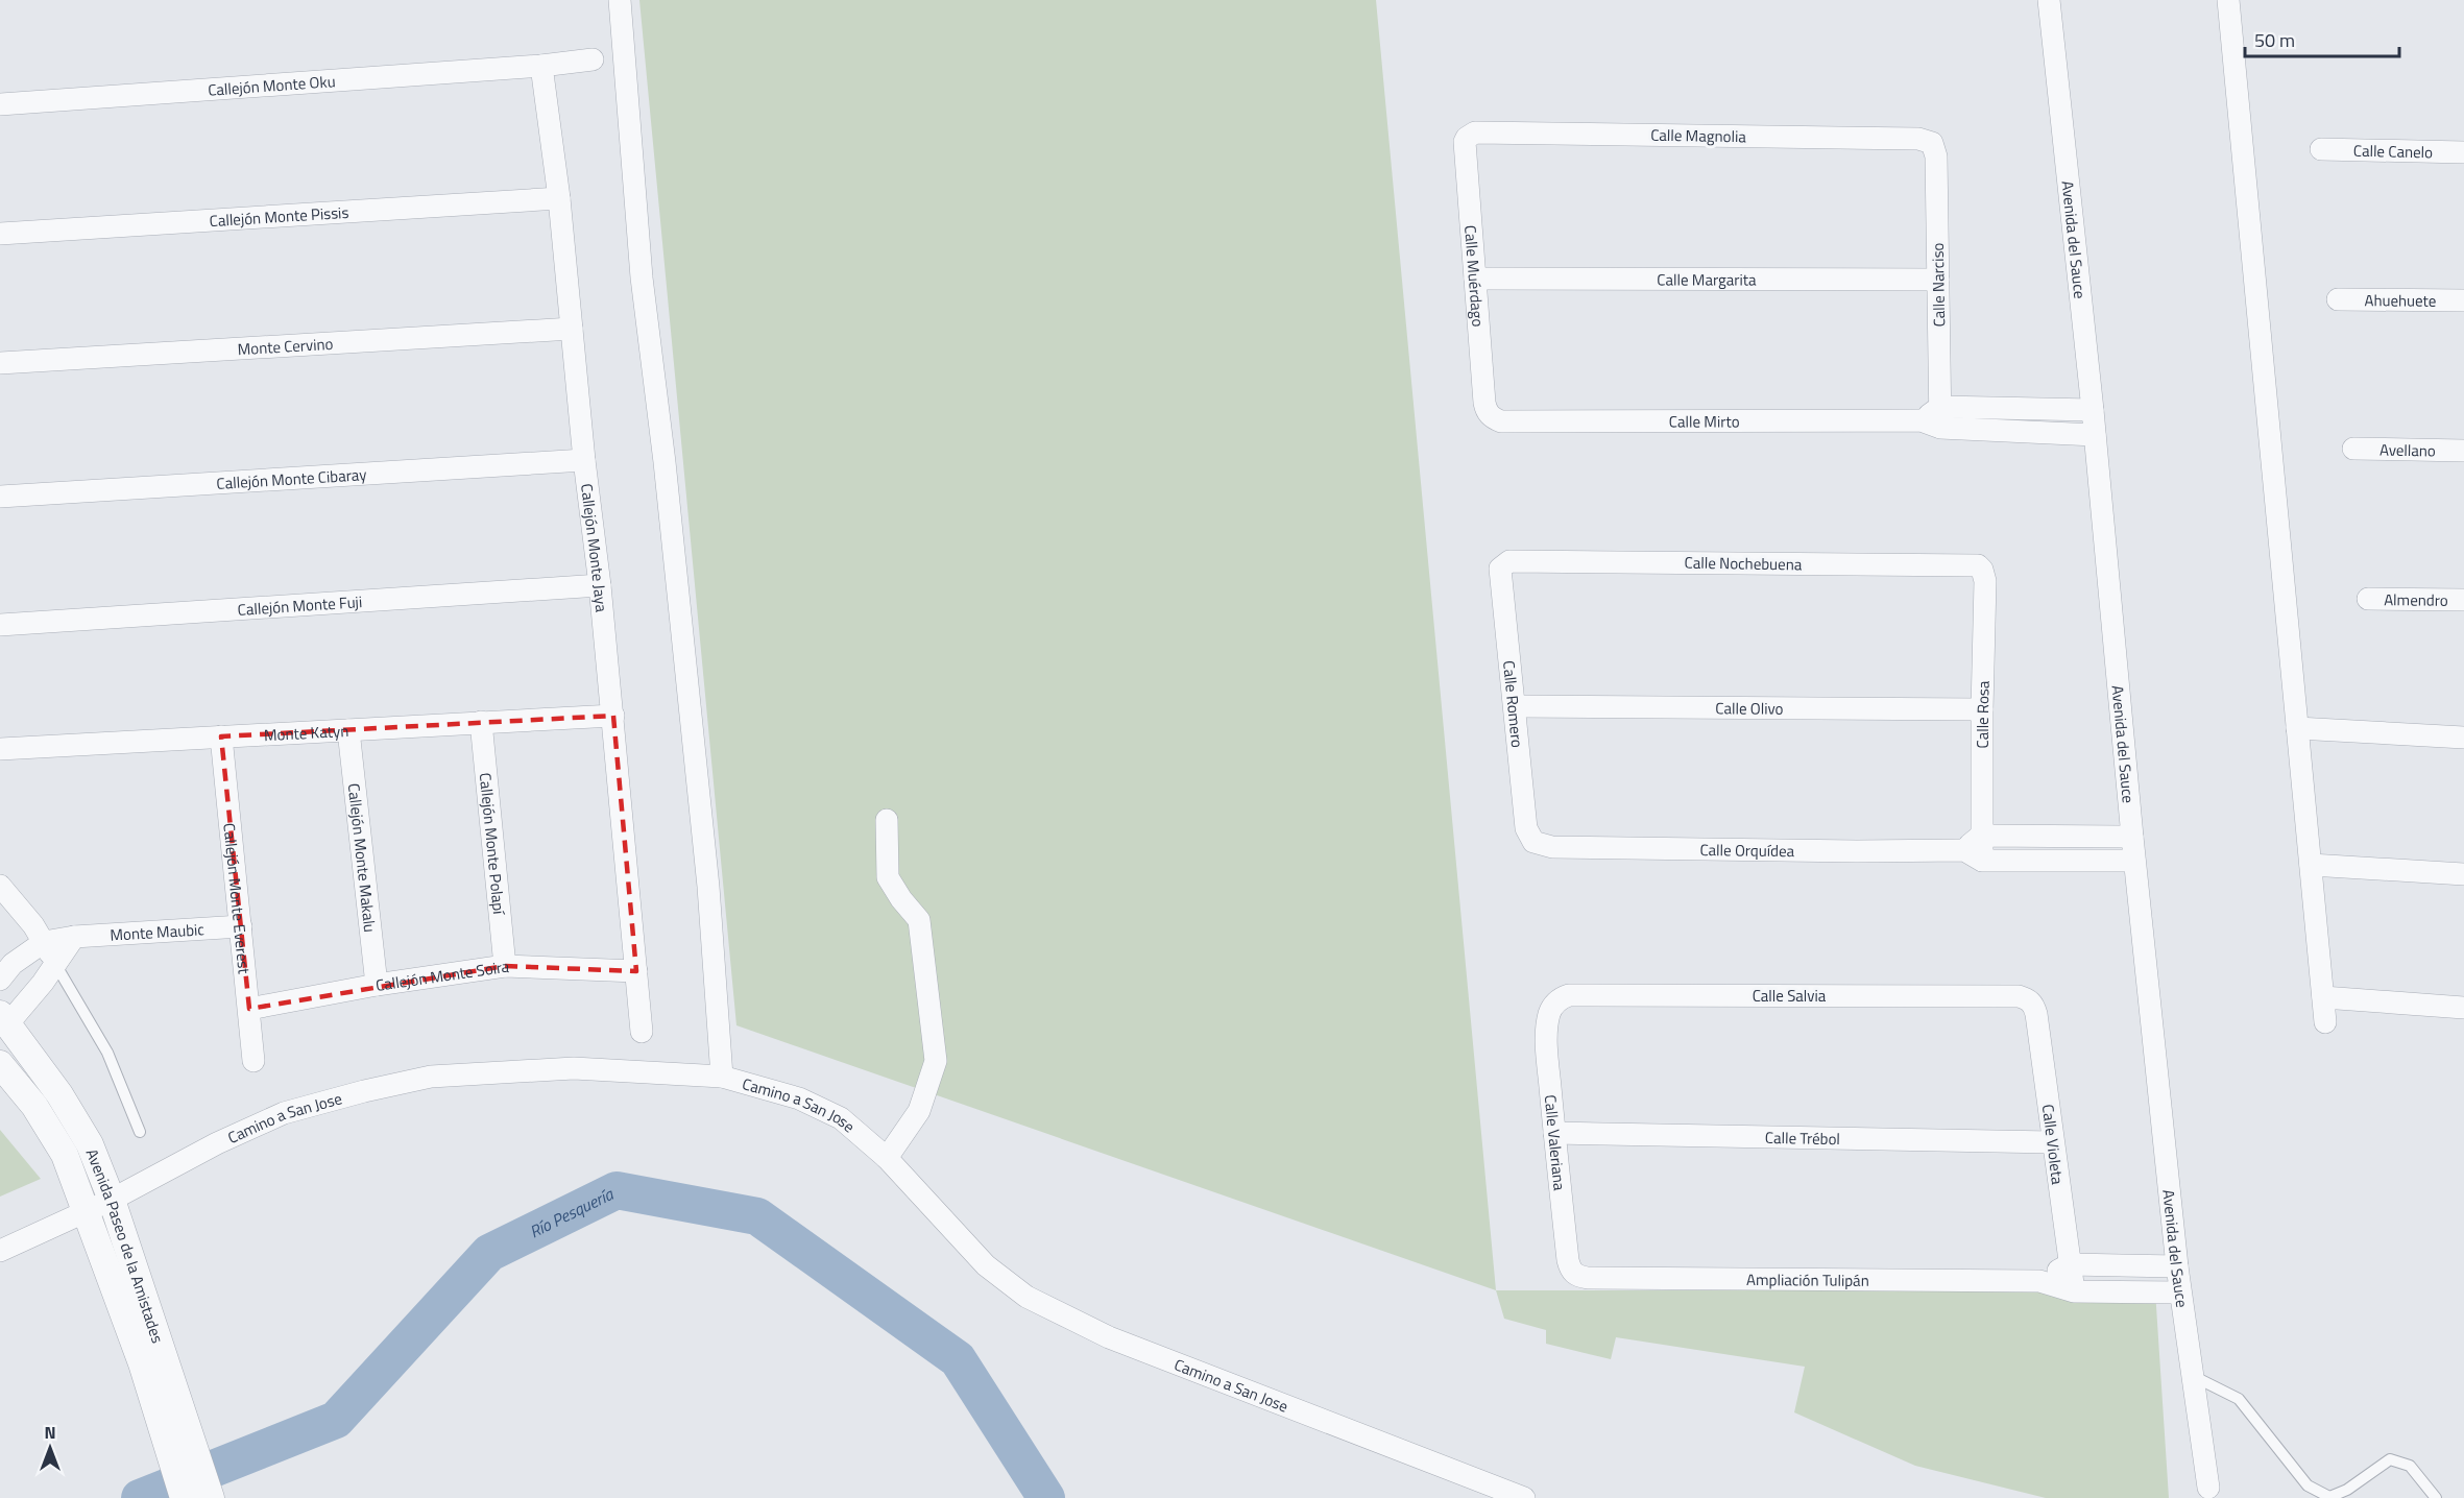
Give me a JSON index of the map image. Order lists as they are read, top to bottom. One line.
{"streets":{"street":["Callejón Monte Oku","Calle Magnolia","Calle Canelo","Callejón Monte Pissis","Avenida del Sauce","Calle Muérdago","Calle Margarita","Calle Narciso","Ahuehuete","Monte Cervino","Calle Mirto","Avellano","Callejón Monte Cibaray","Callejón Monte Jaya","Calle Nochebuena","Almendro","Callejón Monte Fuji","Calle Romero","Calle Olivo","Calle Rosa","Monte Katyn","Callejón Monte Polapí","Calle Orquídea","Callejón Monte Makalu","Callejón Monte Everest","Monte Maubic","Callejón Monte Soira","Calle Salvia","Camino a San Jose","Calle Trébol","Calle Valeriana","Calle Violeta","Avenida Paseo de la Amistades","Ampliación Tulipán"]},"crossings":[["Callejón Monte Oku","Callejón Monte Jaya"],["Calle Magnolia","Calle Muérdago"],["Calle Magnolia","Calle Narciso"],["Callejón Monte Pissis","Callejón Monte Jaya"],["Avenida del Sauce","Calle Mirto"],["Avenida del Sauce","Calle Orquídea"],["Avenida del Sauce","Ampliación Tulipán"],["Calle Muérdago","Calle Margarita"],["Calle Muérdago","Calle Mirto"],["Calle Margarita","Calle Narciso"],["Calle Narciso","Calle Mirto"],["Monte Cervino","Callejón Monte Jaya"],["Callejón Monte Cibaray","Callejón Monte Jaya"],["Callejón Monte Jaya","Callejón Monte Fuji"],["Callejón Monte Jaya","Monte Katyn"],["Callejón Monte Jaya","Callejón Monte Soira"],["Calle Nochebuena","Calle Romero"],["Calle Nochebuena","Calle Rosa"],["Calle Romero","Calle Olivo"],["Calle Romero","Calle Orquídea"],["Calle Olivo","Calle Rosa"],["Monte Katyn","Callejón Monte Polapí"],["Monte Katyn","Callejón Monte Makalu"],["Monte Katyn","Callejón Monte Everest"],["Callejón Monte Polapí","Callejón Monte Soira"],["Callejón Monte Makalu","Callejón Monte Soira"],["Callejón Monte Everest","Monte Maubic"],["Callejón Monte Everest","Callejón Monte Soira"],["Calle Salvia","Calle Valeriana"],["Calle Salvia","Calle Violeta"],["Camino a San Jose","Avenida Paseo de la Amistades"],["Calle Trébol","Calle Valeriana"],["Calle Trébol","Calle Violeta"],["Calle Valeriana","Ampliación Tulipán"],["Calle Violeta","Ampliación Tulipán"]],"water":["Río Pesquería"],"scale_bar":"50 m","north":"top"}
